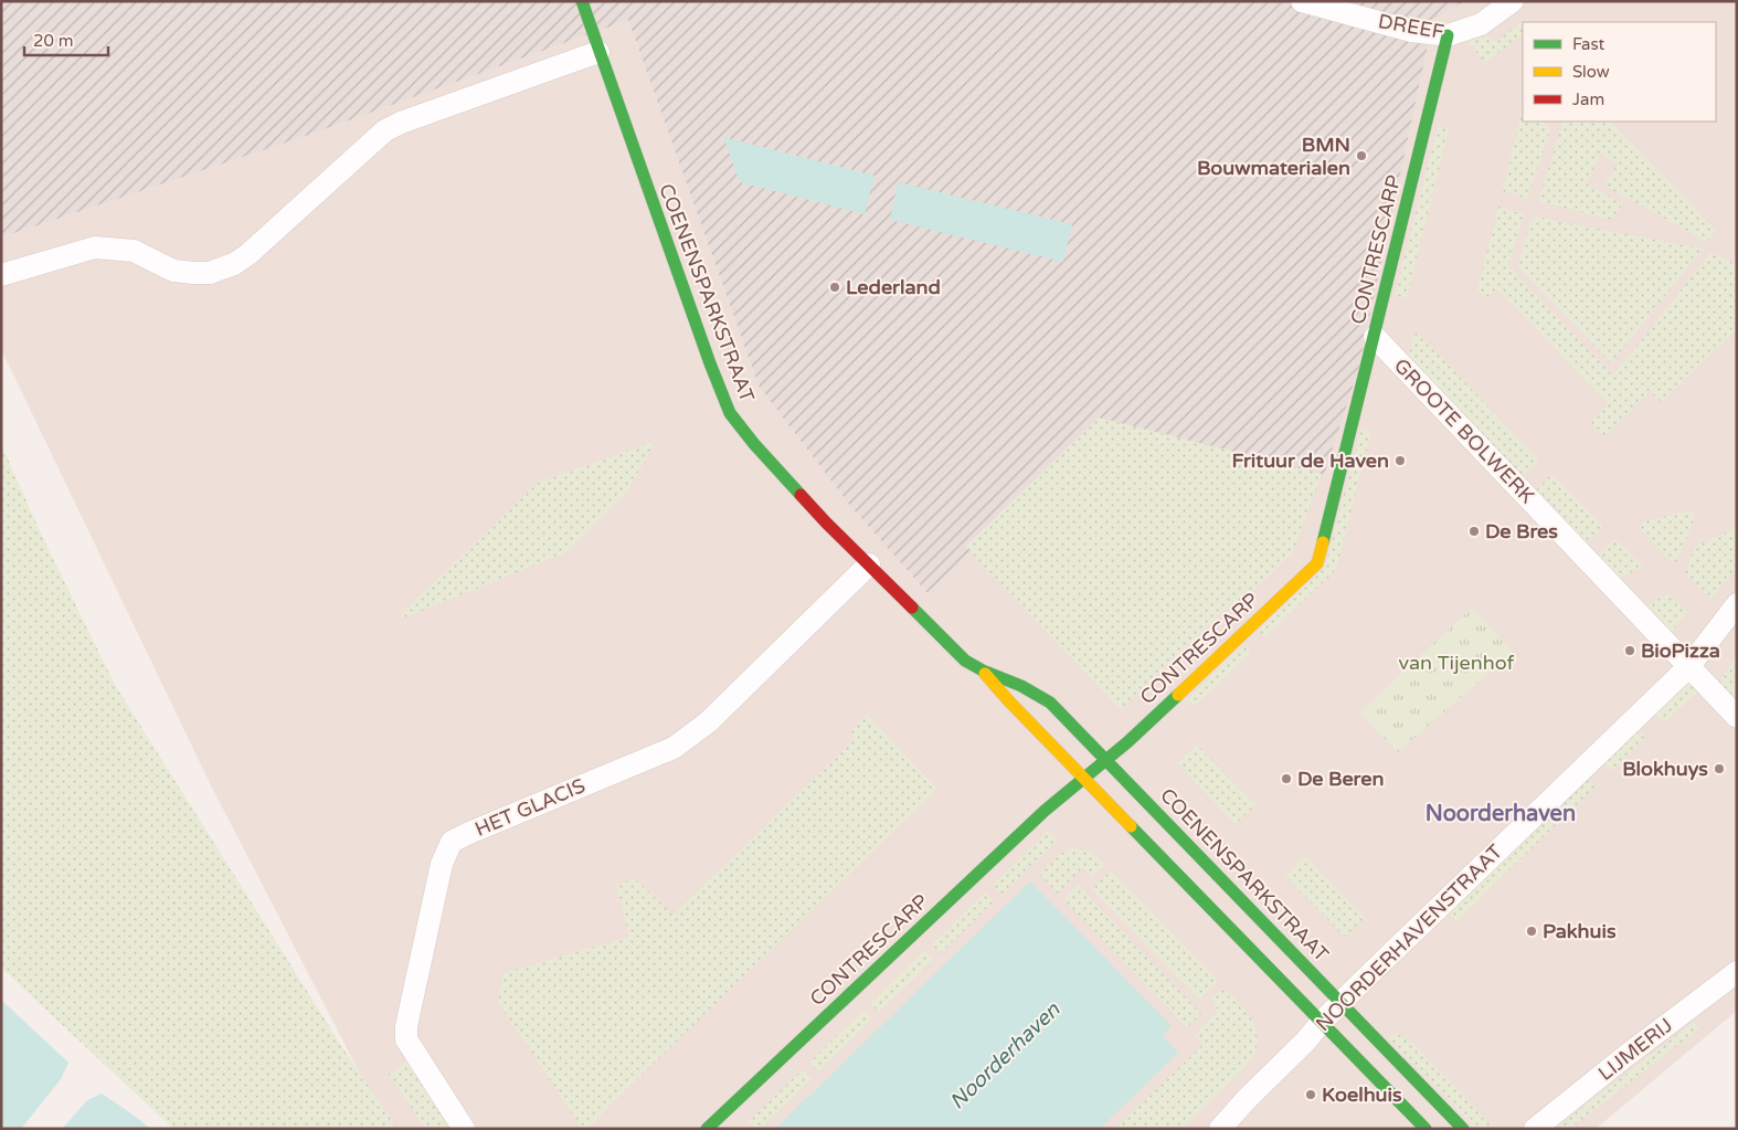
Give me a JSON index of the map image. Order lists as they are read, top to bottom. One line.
{"streets":{"street":["DREEF","CONTRESCARP","COENENSPARKSTRAAT","GROOTE BOLWERK","HET GLACIS","NOORDERHAVENSTRAAT","LIJMERIJ"]},"crossings":[["DREEF","CONTRESCARP"],["CONTRESCARP","COENENSPARKSTRAAT"],["CONTRESCARP","GROOTE BOLWERK"],["COENENSPARKSTRAAT","HET GLACIS"],["COENENSPARKSTRAAT","NOORDERHAVENSTRAAT"],["GROOTE BOLWERK","NOORDERHAVENSTRAAT"]],"districts":["Noorderhaven"],"water":["Noorderhaven"],"parks":["van Tijenhof"],"places":["BMN Bouwmaterialen","Lederland","Frituur de Haven","De Bres","BioPizza","Blokhuys","De Beren","Pakhuis","Koelhuis"],"legend":["Fast","Slow","Jam"],"scale_bar":"20 m"}
